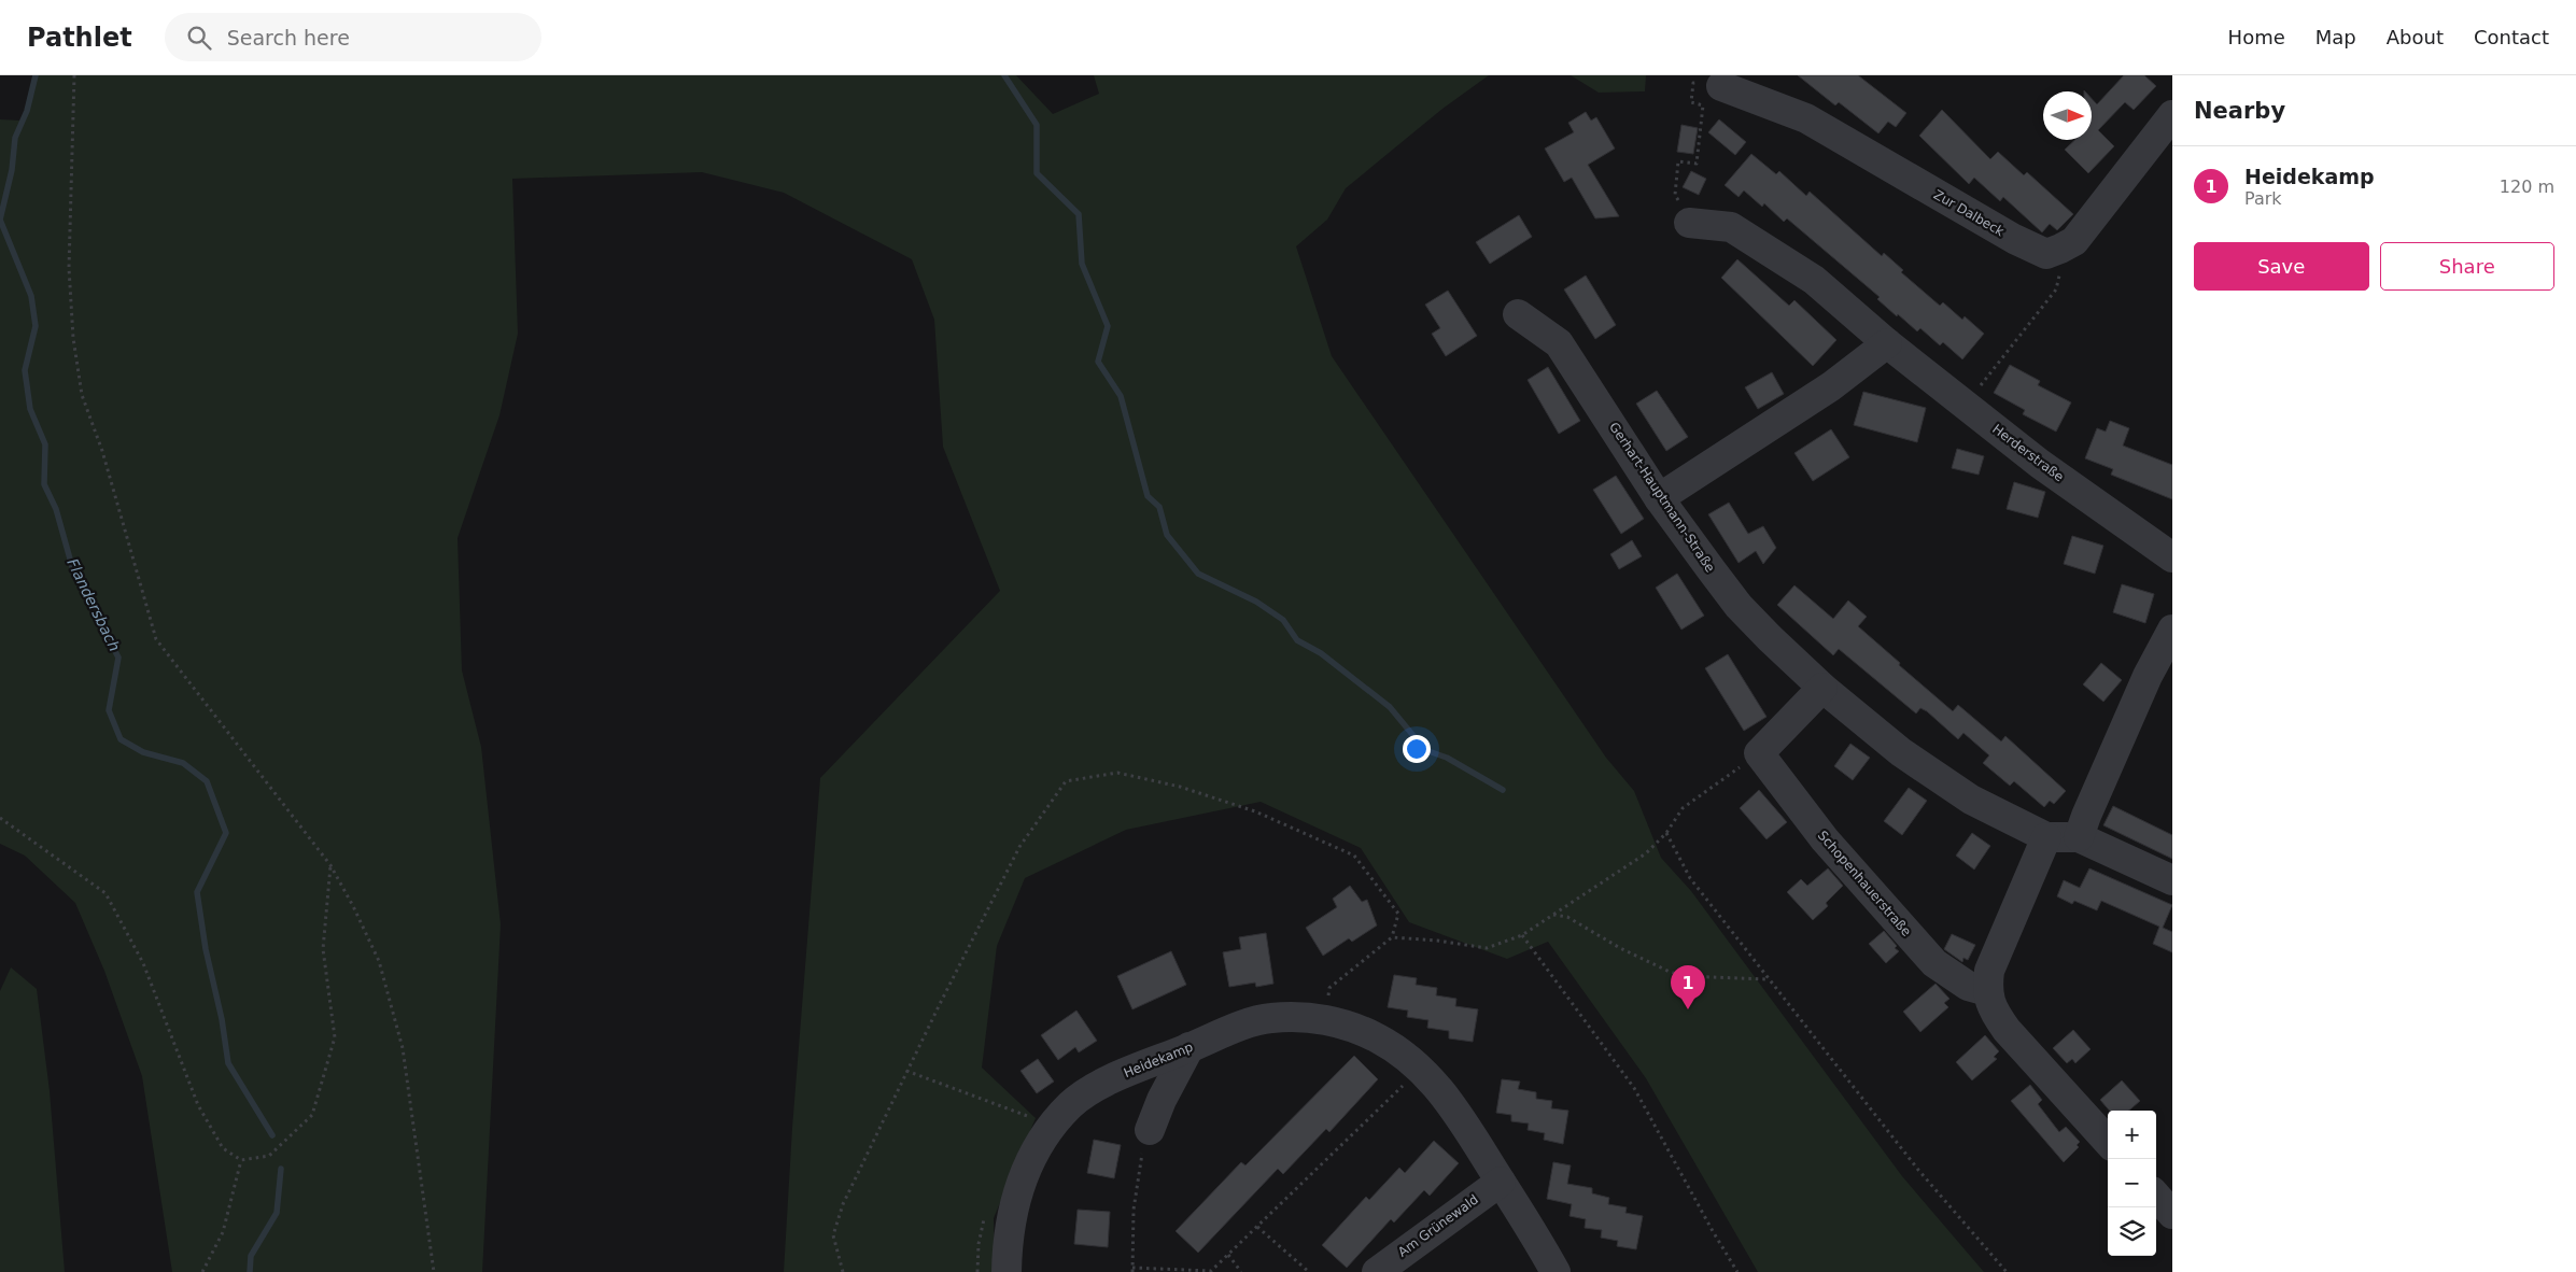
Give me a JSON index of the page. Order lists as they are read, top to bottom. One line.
{"streets":{"street":["Zur Dalbeck","Herderstraße","Gerhart-Hauptmann-Straße","Schopenhauerstraße","Heidekamp","Am Grünewald"]},"crossings":[["Heidekamp","Am Grünewald"]],"water":["Flandersbach"],"north":"right","page":{"header":"Pathlet","search":"Search here","nav":["Home","Map","About","Contact"],"heading":"Nearby","list":[{"mark":"1","name":"Heidekamp","note":"Park","value":"120 m"}],"buttons":["Save","Share"],"pins":"1","map_buttons":["+","−"]}}
